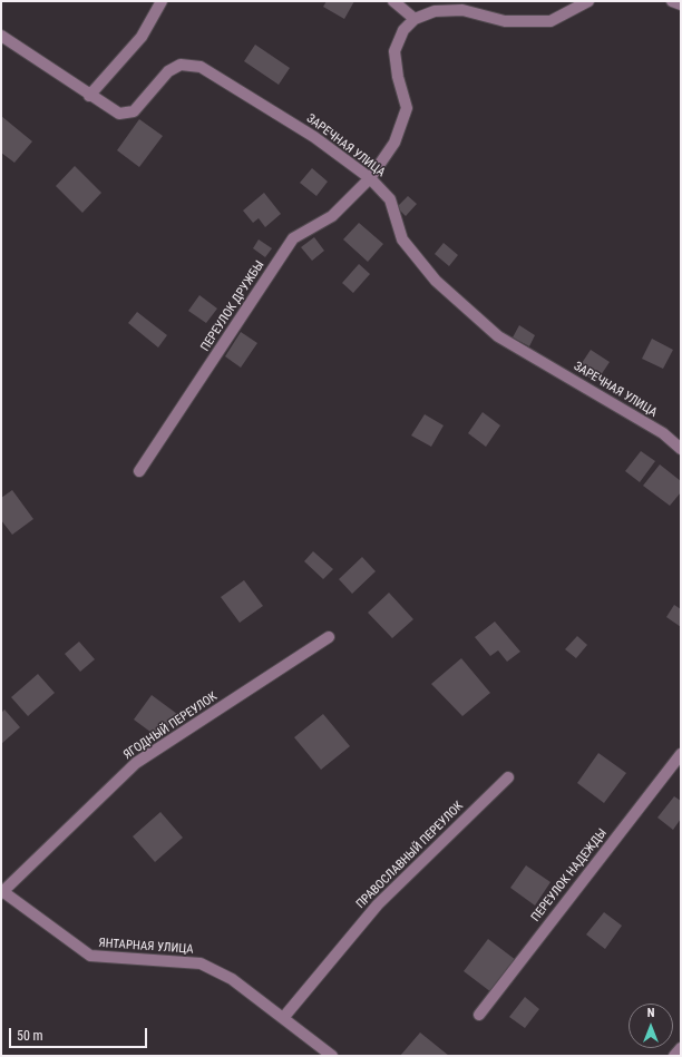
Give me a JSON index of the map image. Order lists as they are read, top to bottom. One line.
{"streets":{"street":["ЗАРЕЧНАЯ УЛИЦА","ПЕРЕУЛОК ДРУЖБЫ","ЯГОДНЫЙ ПЕРЕУЛОК","ПРАВОСЛАВНЫЙ ПЕРЕУЛОК","ПЕРЕУЛОК НАДЕЖДЫ","ЯНТАРНАЯ УЛИЦА"]},"crossings":[["ЗАРЕЧНАЯ УЛИЦА","ПЕРЕУЛОК ДРУЖБЫ"],["ЯГОДНЫЙ ПЕРЕУЛОК","ЯНТАРНАЯ УЛИЦА"],["ПРАВОСЛАВНЫЙ ПЕРЕУЛОК","ЯНТАРНАЯ УЛИЦА"]],"scale_bar":"50 m","north":"top"}
